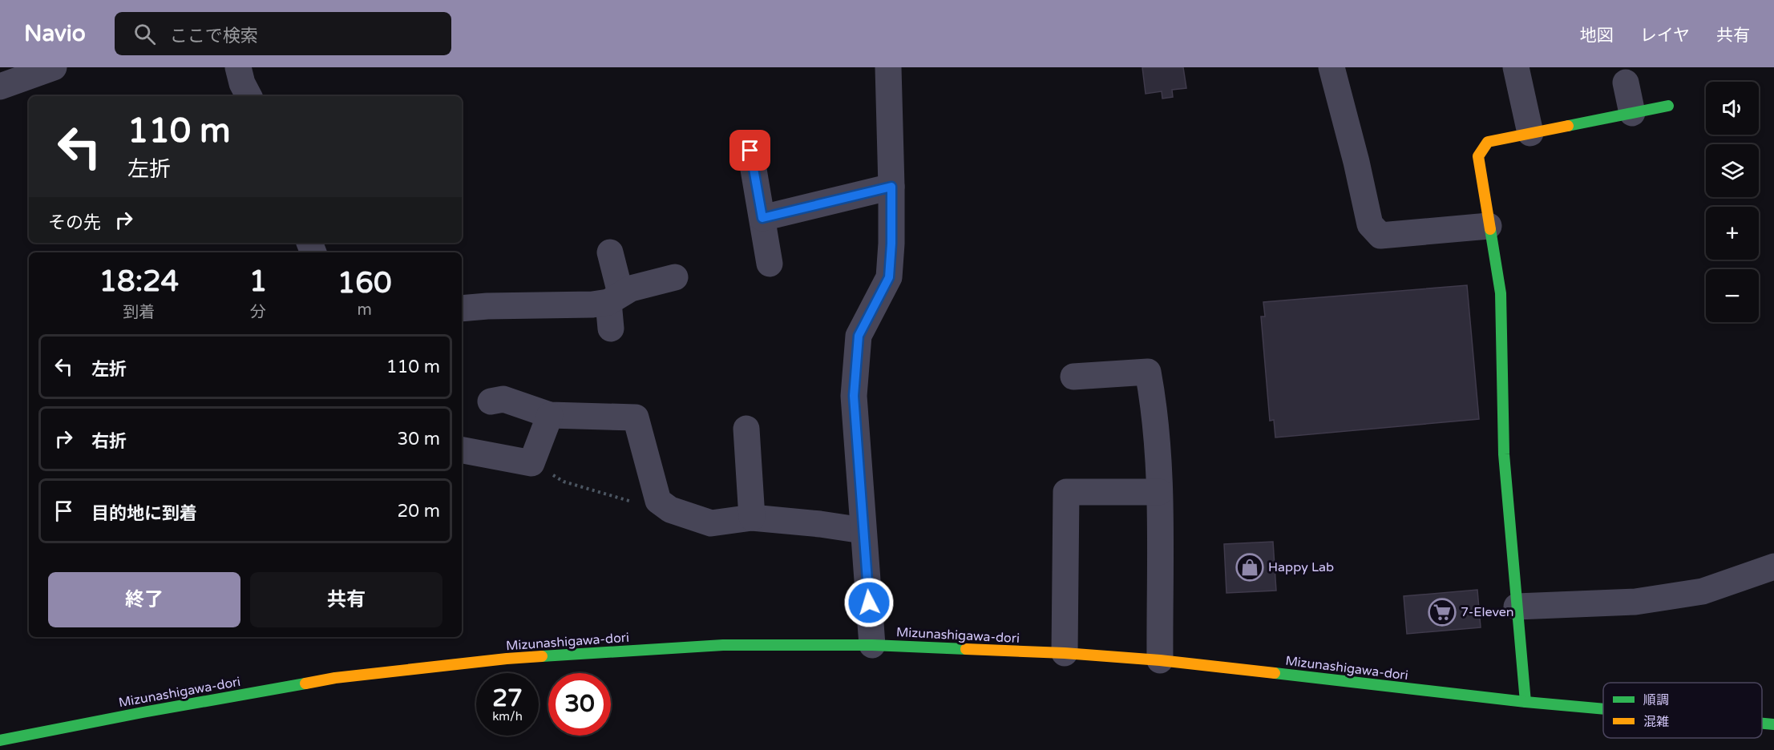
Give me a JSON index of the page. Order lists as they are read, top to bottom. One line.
{"streets":{"street":["Mizunashigawa-dori"]},"places":{"shop":["Happy Lab"],"supermarket":["7-Eleven"]},"legend":["順調","混雑"],"page":{"header":"Navio","search":"ここで検索","nav":["地図","レイヤ","共有"],"map_buttons":["+","−"],"turn":["110 m","左折"],"then":"その先","eta":["18:24","到着","1","分","160","m"],"list":[{"name":"左折","value":"110 m"},{"name":"右折","value":"30 m"},{"name":"目的地に到着","value":"20 m"}],"buttons":["終了","共有"],"speed":"27 km/h","limit":"30"}}
